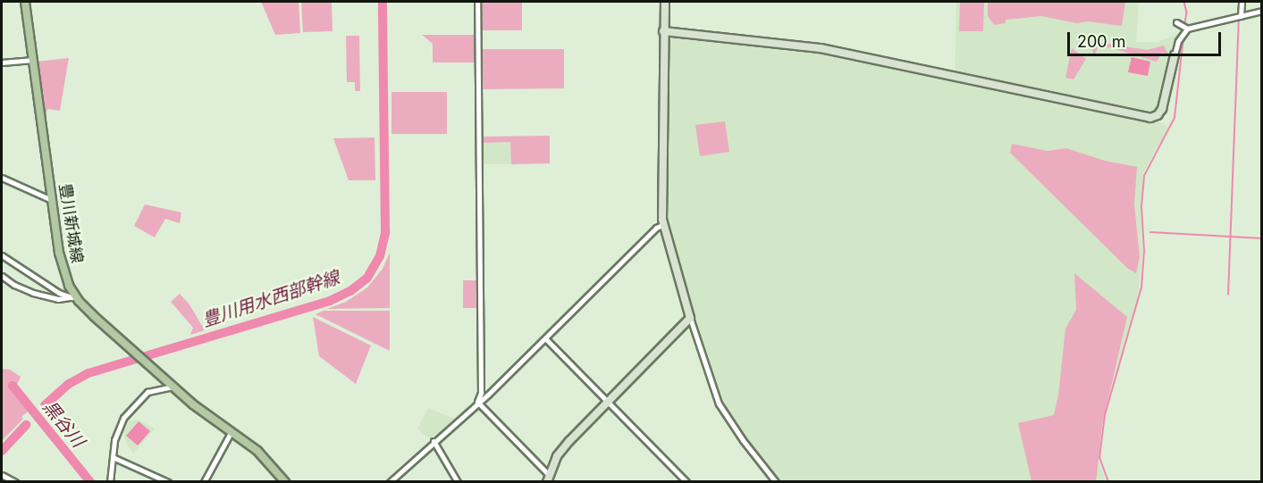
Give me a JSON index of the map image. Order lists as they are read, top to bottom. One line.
{"streets":{"main road":["豊川新城線"]},"water":["豊川用水西部幹線","黒谷川"],"scale_bar":"200 m"}
